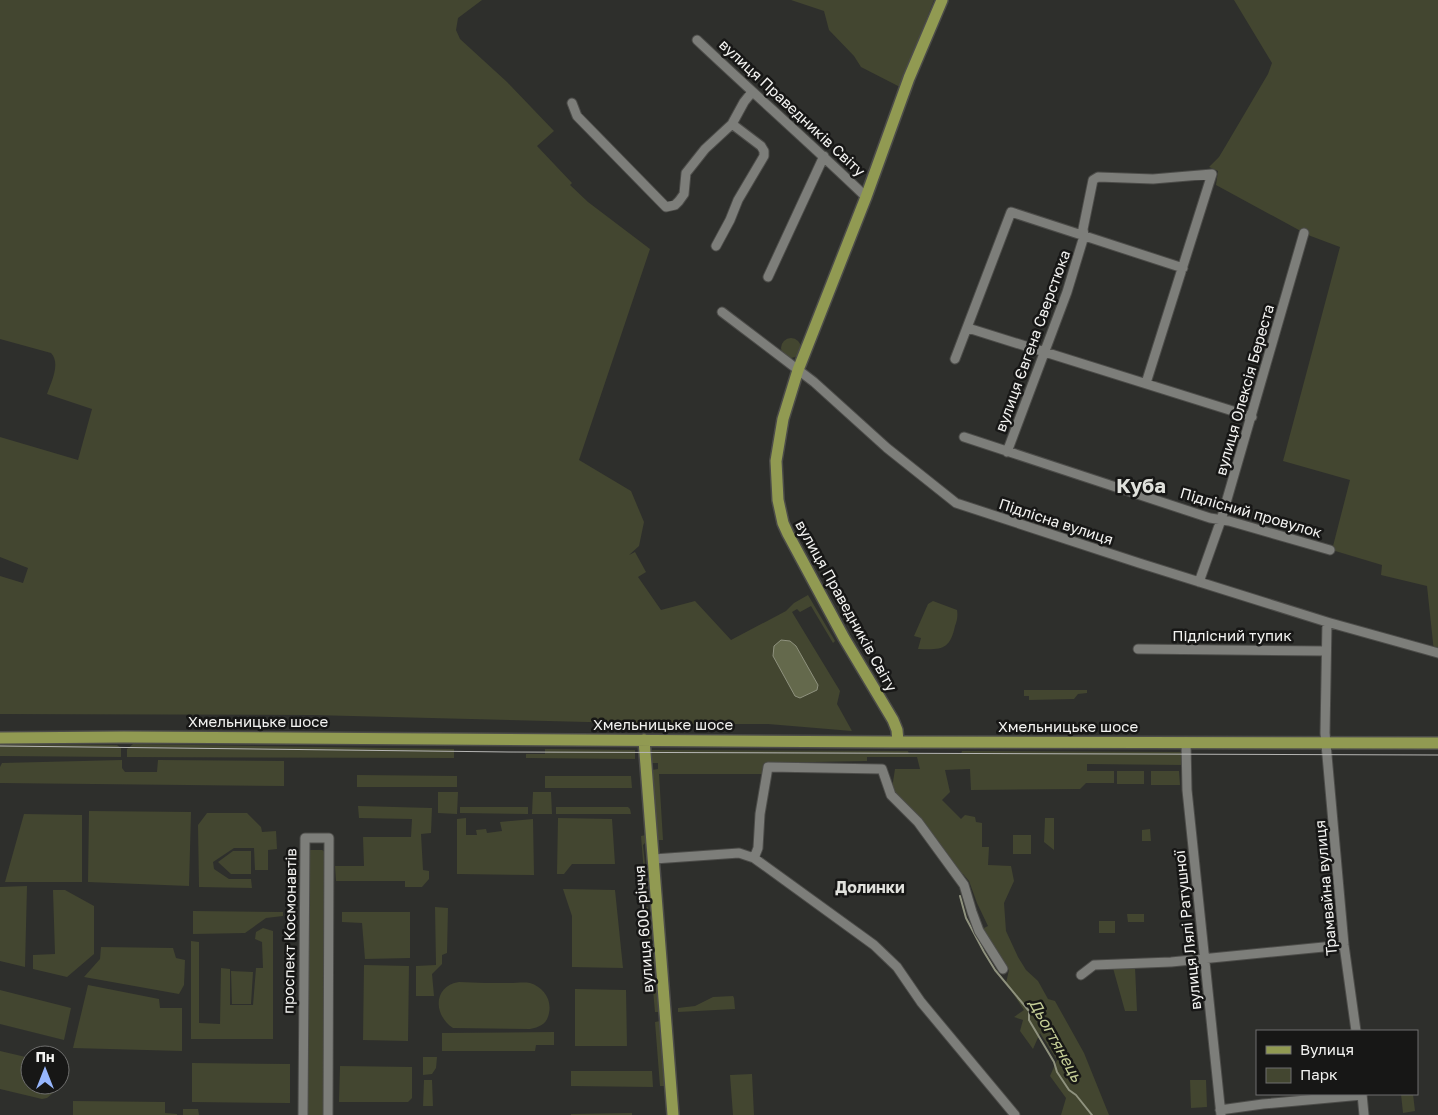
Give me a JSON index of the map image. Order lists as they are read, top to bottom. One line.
{"streets":{"main road":["вулиця Праведників Світу","Хмельницьке шосе","вулиця 600-річчя"],"street":["вулиця Євгена Сверстюка","вулиця Олексія Береста","Підлісний провулок","Підлісна вулиця","Підлісний тупик","Трамвайна вулиця","вулиця Лялі Ратушної","проспект Космонавтів"]},"crossings":[["вулиця Праведників Світу","Підлісна вулиця"],["вулиця Праведників Світу","Хмельницьке шосе"],["вулиця Євгена Сверстюка","Підлісний провулок"],["вулиця Олексія Береста","Підлісний провулок"],["вулиця Олексія Береста","Підлісна вулиця"],["Хмельницьке шосе","Трамвайна вулиця"],["Хмельницьке шосе","вулиця 600-річчя"],["Хмельницьке шосе","вулиця Лялі Ратушної"]],"districts":["Куба","Долинки"],"water":["Дьогтянець"],"legend":["Вулиця","Парк"],"north":"top"}
